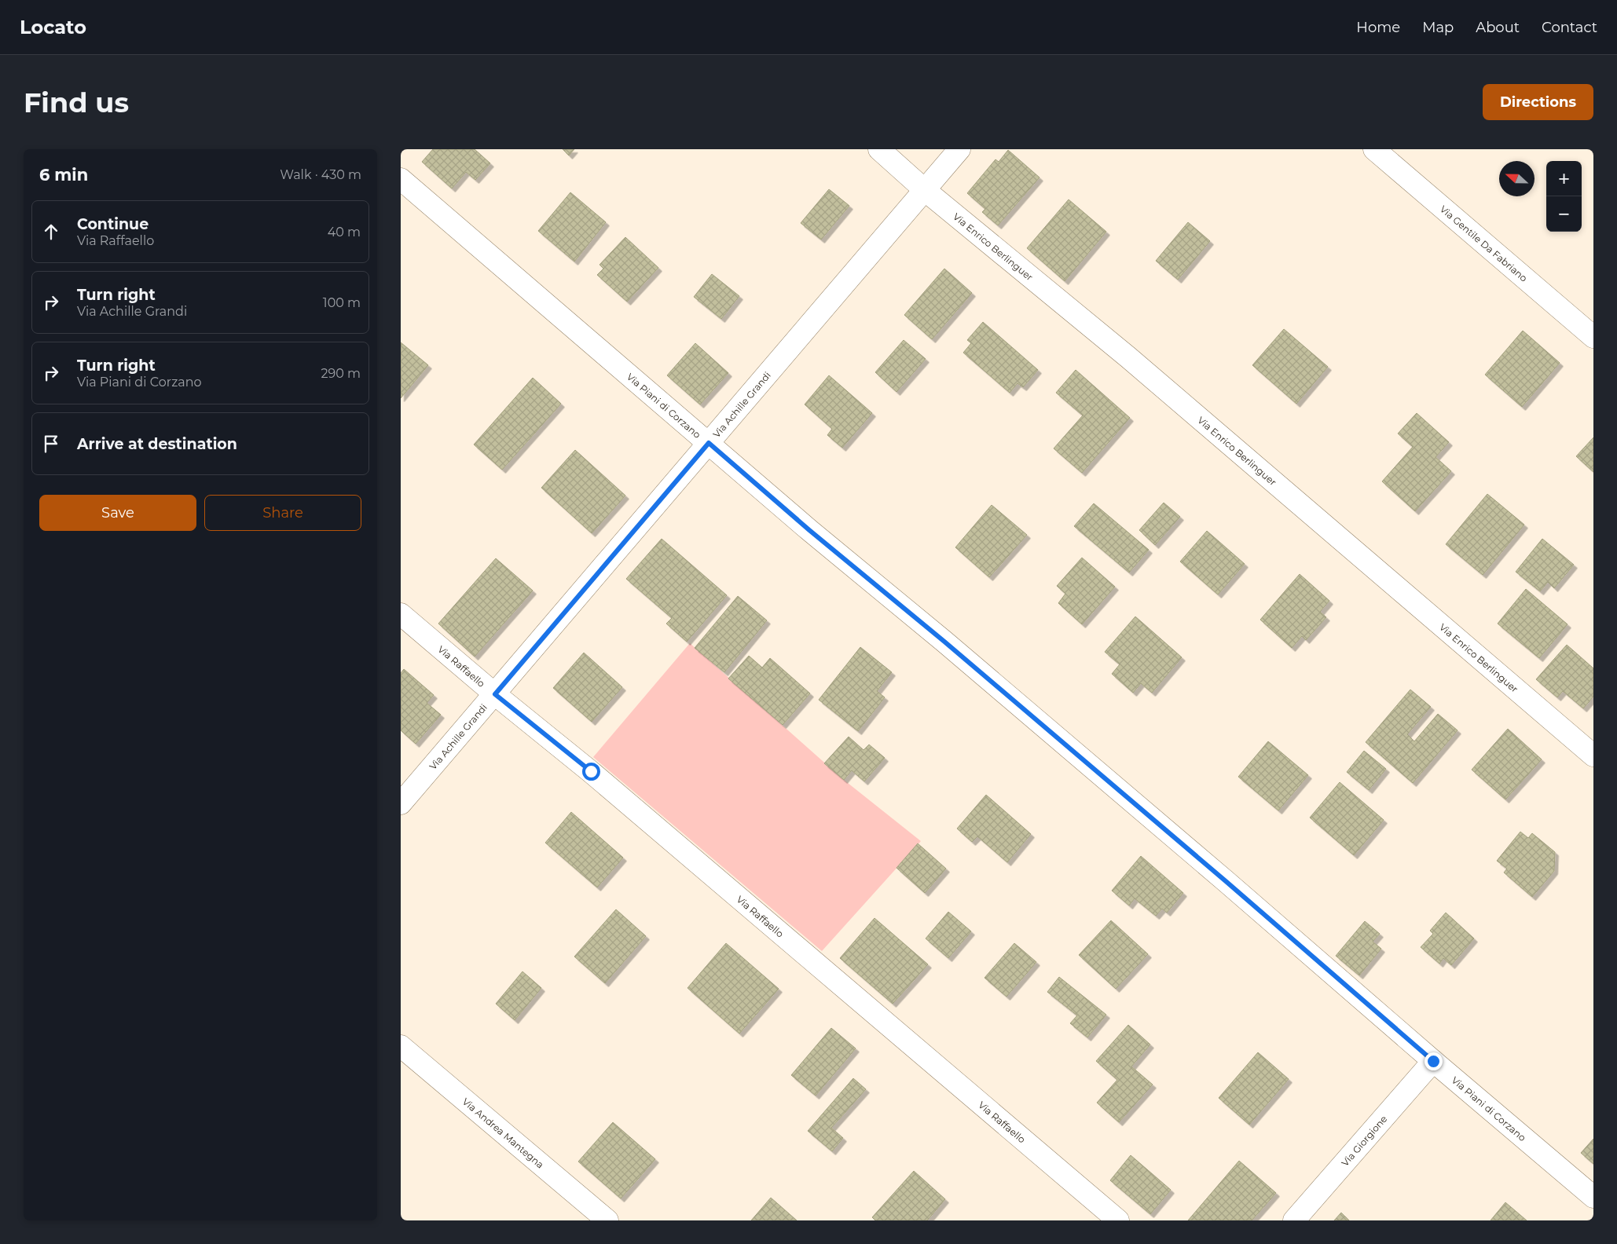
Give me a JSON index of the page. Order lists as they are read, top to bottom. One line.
{"streets":{"street":["Via Gentile Da Fabriano","Via Enrico Berlinguer","Via Achille Grandi","Via Piani di Corzano","Via Raffaello","Via Andrea Mantegna","Via Giorgione"]},"crossings":[["Via Enrico Berlinguer","Via Achille Grandi"],["Via Achille Grandi","Via Piani di Corzano"],["Via Achille Grandi","Via Raffaello"],["Via Piani di Corzano","Via Giorgione"]],"north":"left","page":{"header":"Locato","nav":["Home","Map","About","Contact"],"buttons":["Directions",["Save","Share"]],"title":"Find us","heading":["6 min","Walk · 430 m"],"map_buttons":["+","−"],"list":[["Continue","Via Raffaello","40 m"],["Turn right","Via Achille Grandi","100 m"],["Turn right","Via Piani di Corzano","290 m"],"Arrive at destination"]}}
